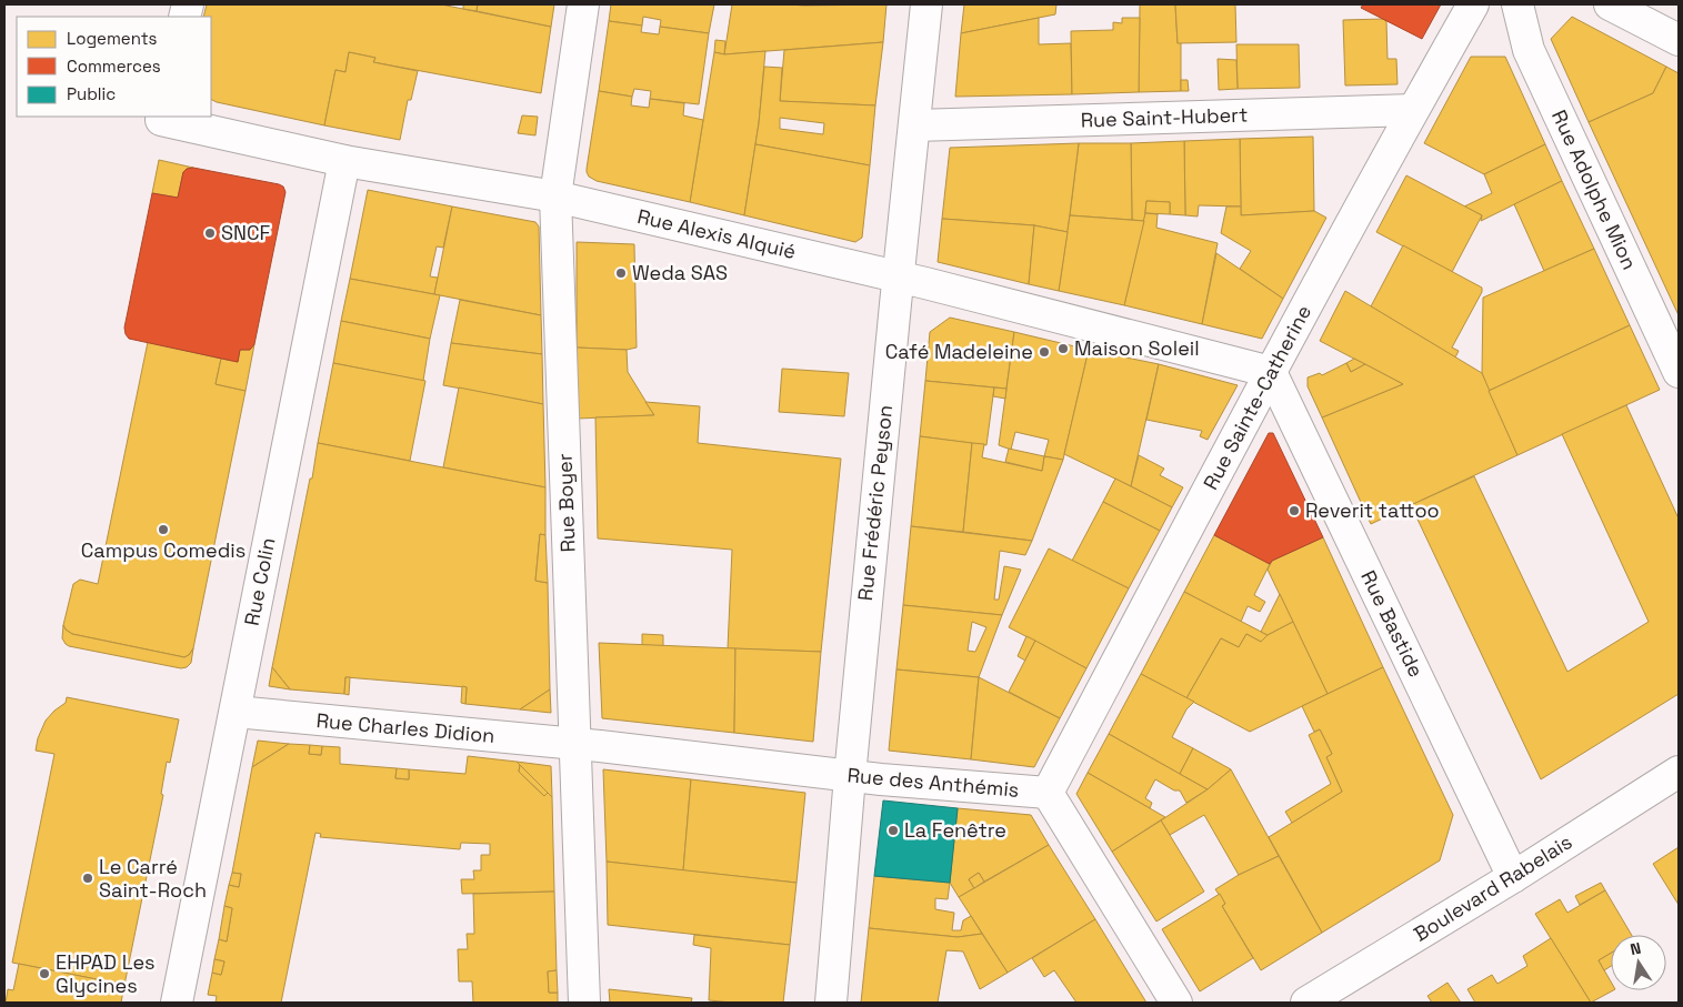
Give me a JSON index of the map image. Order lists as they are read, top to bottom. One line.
{"streets":{"street":["Rue Saint-Hubert","Rue Adolphe Mion","Rue Alexis Alquié","Rue Sainte-Catherine","Rue Boyer","Rue Frédéric Peyson","Rue Colin","Rue Bastide","Rue Charles Didion","Rue des Anthémis","Boulevard Rabelais"]},"crossings":[["Rue Saint-Hubert","Rue Sainte-Catherine"],["Rue Saint-Hubert","Rue Frédéric Peyson"],["Rue Alexis Alquié","Rue Sainte-Catherine"],["Rue Alexis Alquié","Rue Boyer"],["Rue Alexis Alquié","Rue Frédéric Peyson"],["Rue Alexis Alquié","Rue Colin"],["Rue Alexis Alquié","Rue Bastide"],["Rue Sainte-Catherine","Rue Bastide"],["Rue Sainte-Catherine","Rue des Anthémis"],["Rue Boyer","Rue Charles Didion"],["Rue Boyer","Rue des Anthémis"],["Rue Frédéric Peyson","Rue des Anthémis"],["Rue Colin","Rue Charles Didion"],["Rue Bastide","Boulevard Rabelais"],["Rue Charles Didion","Rue des Anthémis"]],"places":["SNCF","Weda SAS","Maison Soleil","Café Madeleine","Reverit tattoo","Campus Comedis","La Fenêtre","Le Carré Saint-Roch","EHPAD Les Glycines"],"legend":["Logements","Commerces","Public"],"north":"top"}
